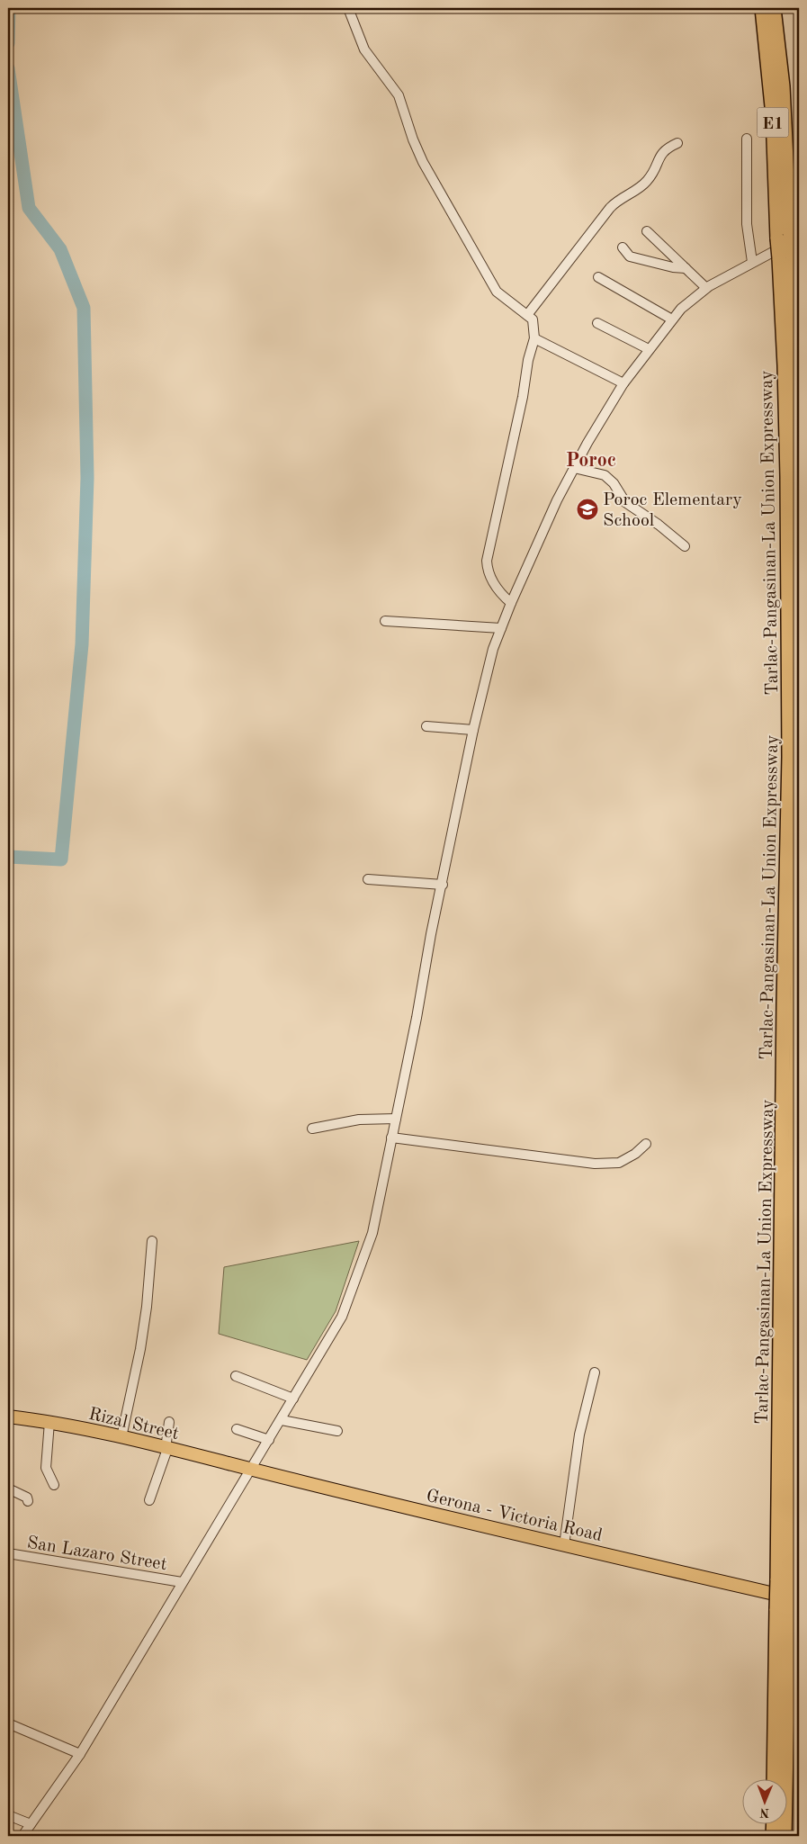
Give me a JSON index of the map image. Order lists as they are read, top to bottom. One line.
{"streets":{"highway":["E1","Tarlac-Pangasinan-La Union Expressway"],"main road":["Rizal Street","Gerona - Victoria Road"],"street":["San Lazaro Street"]},"crossings":[["Rizal Street","Gerona - Victoria Road"]],"districts":["Poroc"],"places":{"school or university":["Poroc Elementary School"]},"north":"bottom"}
